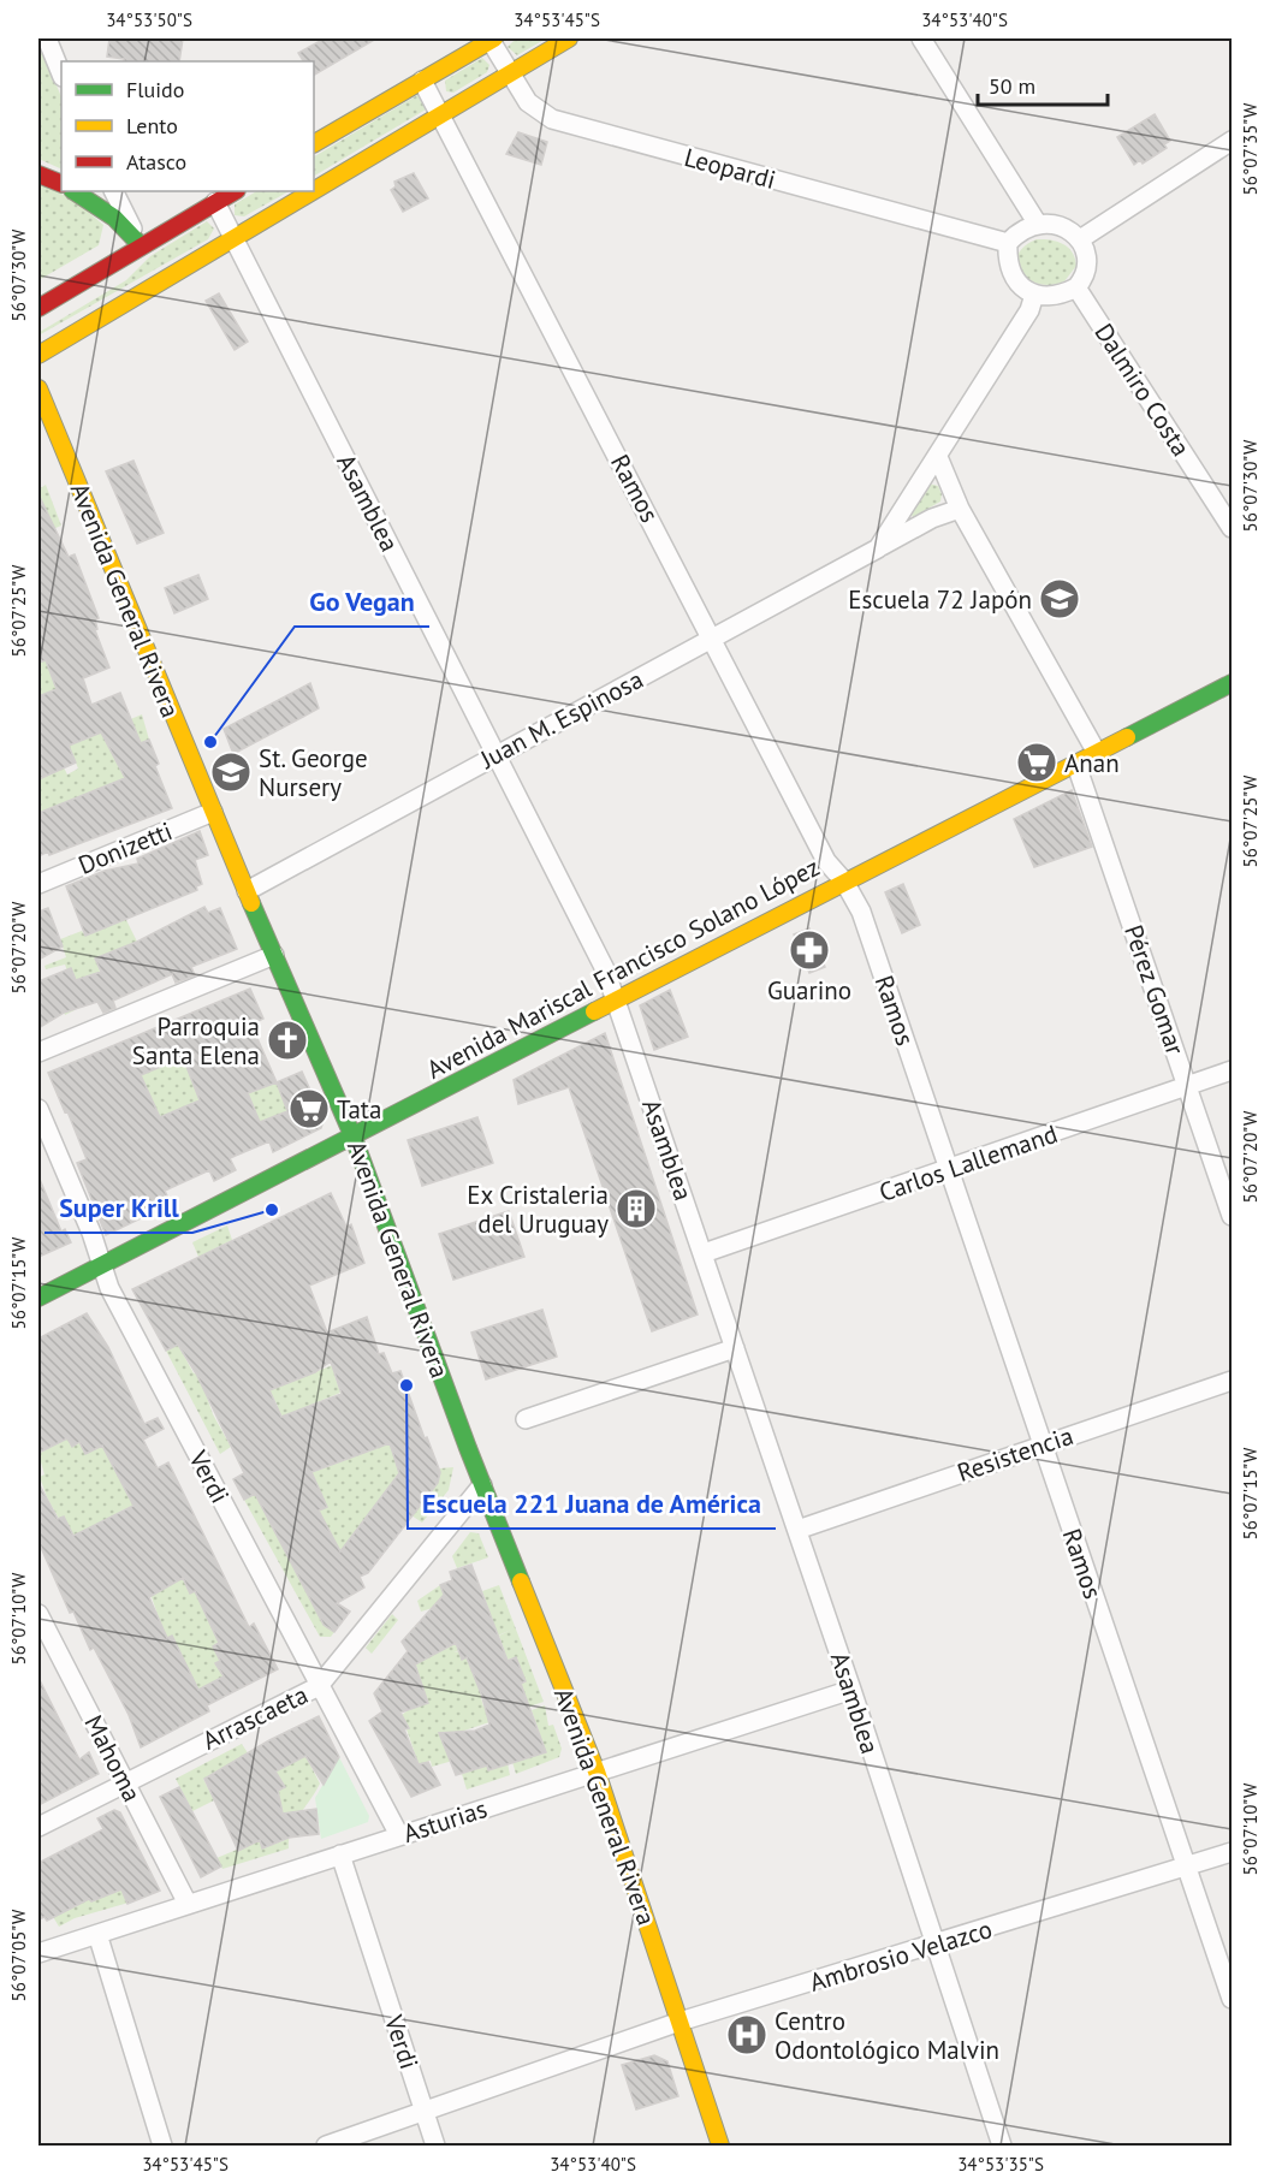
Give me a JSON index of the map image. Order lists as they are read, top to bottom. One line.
{"streets":{"main road":["Avenida General Rivera","Avenida Mariscal Francisco Solano López"],"street":["Leopardi","Dalmiro Costa","Ramos","Asamblea","Juan M. Espinosa","Donizetti","Pérez Gomar","Carlos Lallemand","Resistencia","Verdi","Arrascaeta","Mahoma","Asturias","Ambrosio Velazco"]},"crossings":[["Leopardi","Dalmiro Costa"],["Leopardi","Juan M. Espinosa"],["Dalmiro Costa","Juan M. Espinosa"],["Ramos","Juan M. Espinosa"],["Ramos","Avenida Mariscal Francisco Solano López"],["Ramos","Carlos Lallemand"],["Ramos","Resistencia"],["Ramos","Ambrosio Velazco"],["Asamblea","Juan M. Espinosa"],["Asamblea","Avenida Mariscal Francisco Solano López"],["Asamblea","Carlos Lallemand"],["Asamblea","Resistencia"],["Asamblea","Asturias"],["Asamblea","Ambrosio Velazco"],["Avenida General Rivera","Juan M. Espinosa"],["Avenida General Rivera","Donizetti"],["Avenida General Rivera","Avenida Mariscal Francisco Solano López"],["Avenida General Rivera","Arrascaeta"],["Avenida General Rivera","Asturias"],["Avenida General Rivera","Ambrosio Velazco"],["Avenida Mariscal Francisco Solano López","Pérez Gomar"],["Avenida Mariscal Francisco Solano López","Verdi"],["Pérez Gomar","Carlos Lallemand"],["Verdi","Arrascaeta"],["Verdi","Asturias"],["Verdi","Ambrosio Velazco"],["Arrascaeta","Mahoma"],["Mahoma","Asturias"]],"places":{"school or university":["Escuela 72 Japón","St. George Nursery"],"other":["Go Vegan","Super Krill","Escuela 221 Juana de América"],"supermarket":["Anan","Tata"],"pharmacy":["Guarino"],"church":["Parroquia Santa Elena"],"building":["Ex Cristaleria del Uruguay"],"hospital":["Centro Odontológico Malvin"]},"legend":["Fluido","Lento","Atasco"],"scale_bar":"50 m","coordinates":["34°53'50\"S","34°53'45\"S","34°53'40\"S","56°07'35\"W","56°07'30\"W","56°07'25\"W","56°07'20\"W","56°07'15\"W","56°07'10\"W","56°07'05\"W","34°53'35\"S"]}
